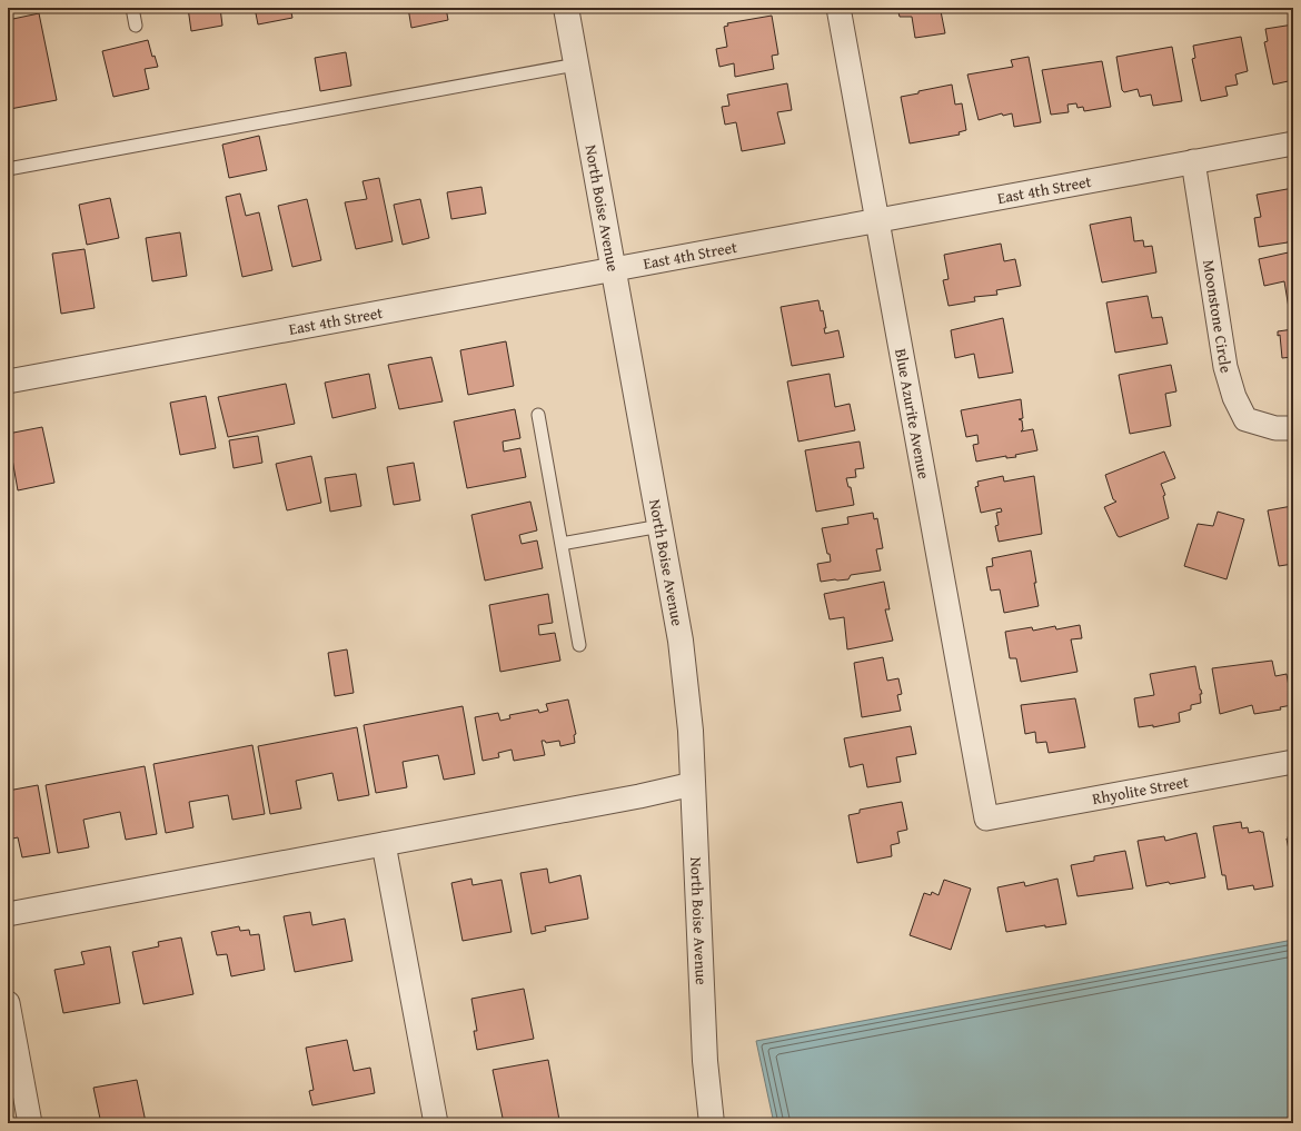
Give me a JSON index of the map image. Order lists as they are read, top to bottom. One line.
{"streets":{"street":["East 4th Street","North Boise Avenue","Moonstone Circle","Blue Azurite Avenue","Rhyolite Street"]},"crossings":[["East 4th Street","North Boise Avenue"],["East 4th Street","Moonstone Circle"],["East 4th Street","Blue Azurite Avenue"],["Blue Azurite Avenue","Rhyolite Street"]]}
